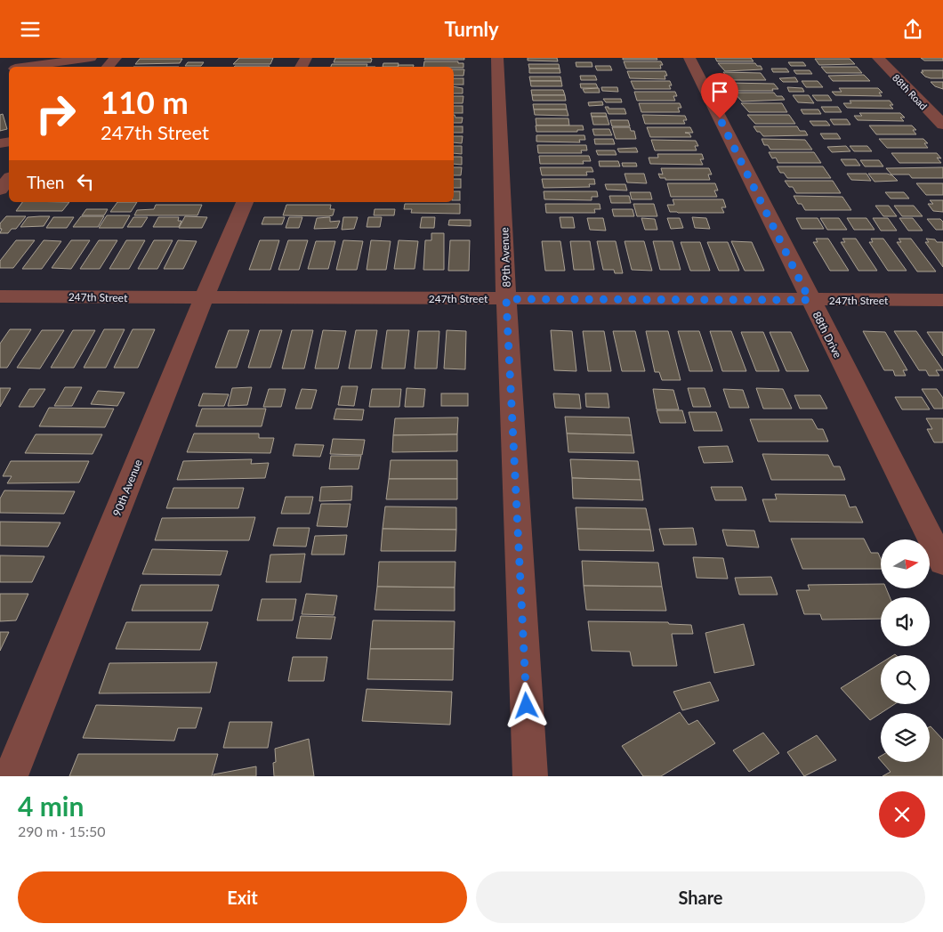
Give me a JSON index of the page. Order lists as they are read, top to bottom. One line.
{"streets":{"street":["88th Road","89th Avenue","247th Street","88th Drive","90th Avenue"]},"crossings":[["89th Avenue","247th Street"],["247th Street","88th Drive"],["247th Street","90th Avenue"]],"north":"right","page":{"header":"Turnly","turn":["110 m","247th Street"],"then":"Then","heading":["4 min","290 m · 15:50"],"buttons":["Exit","Share"]}}
